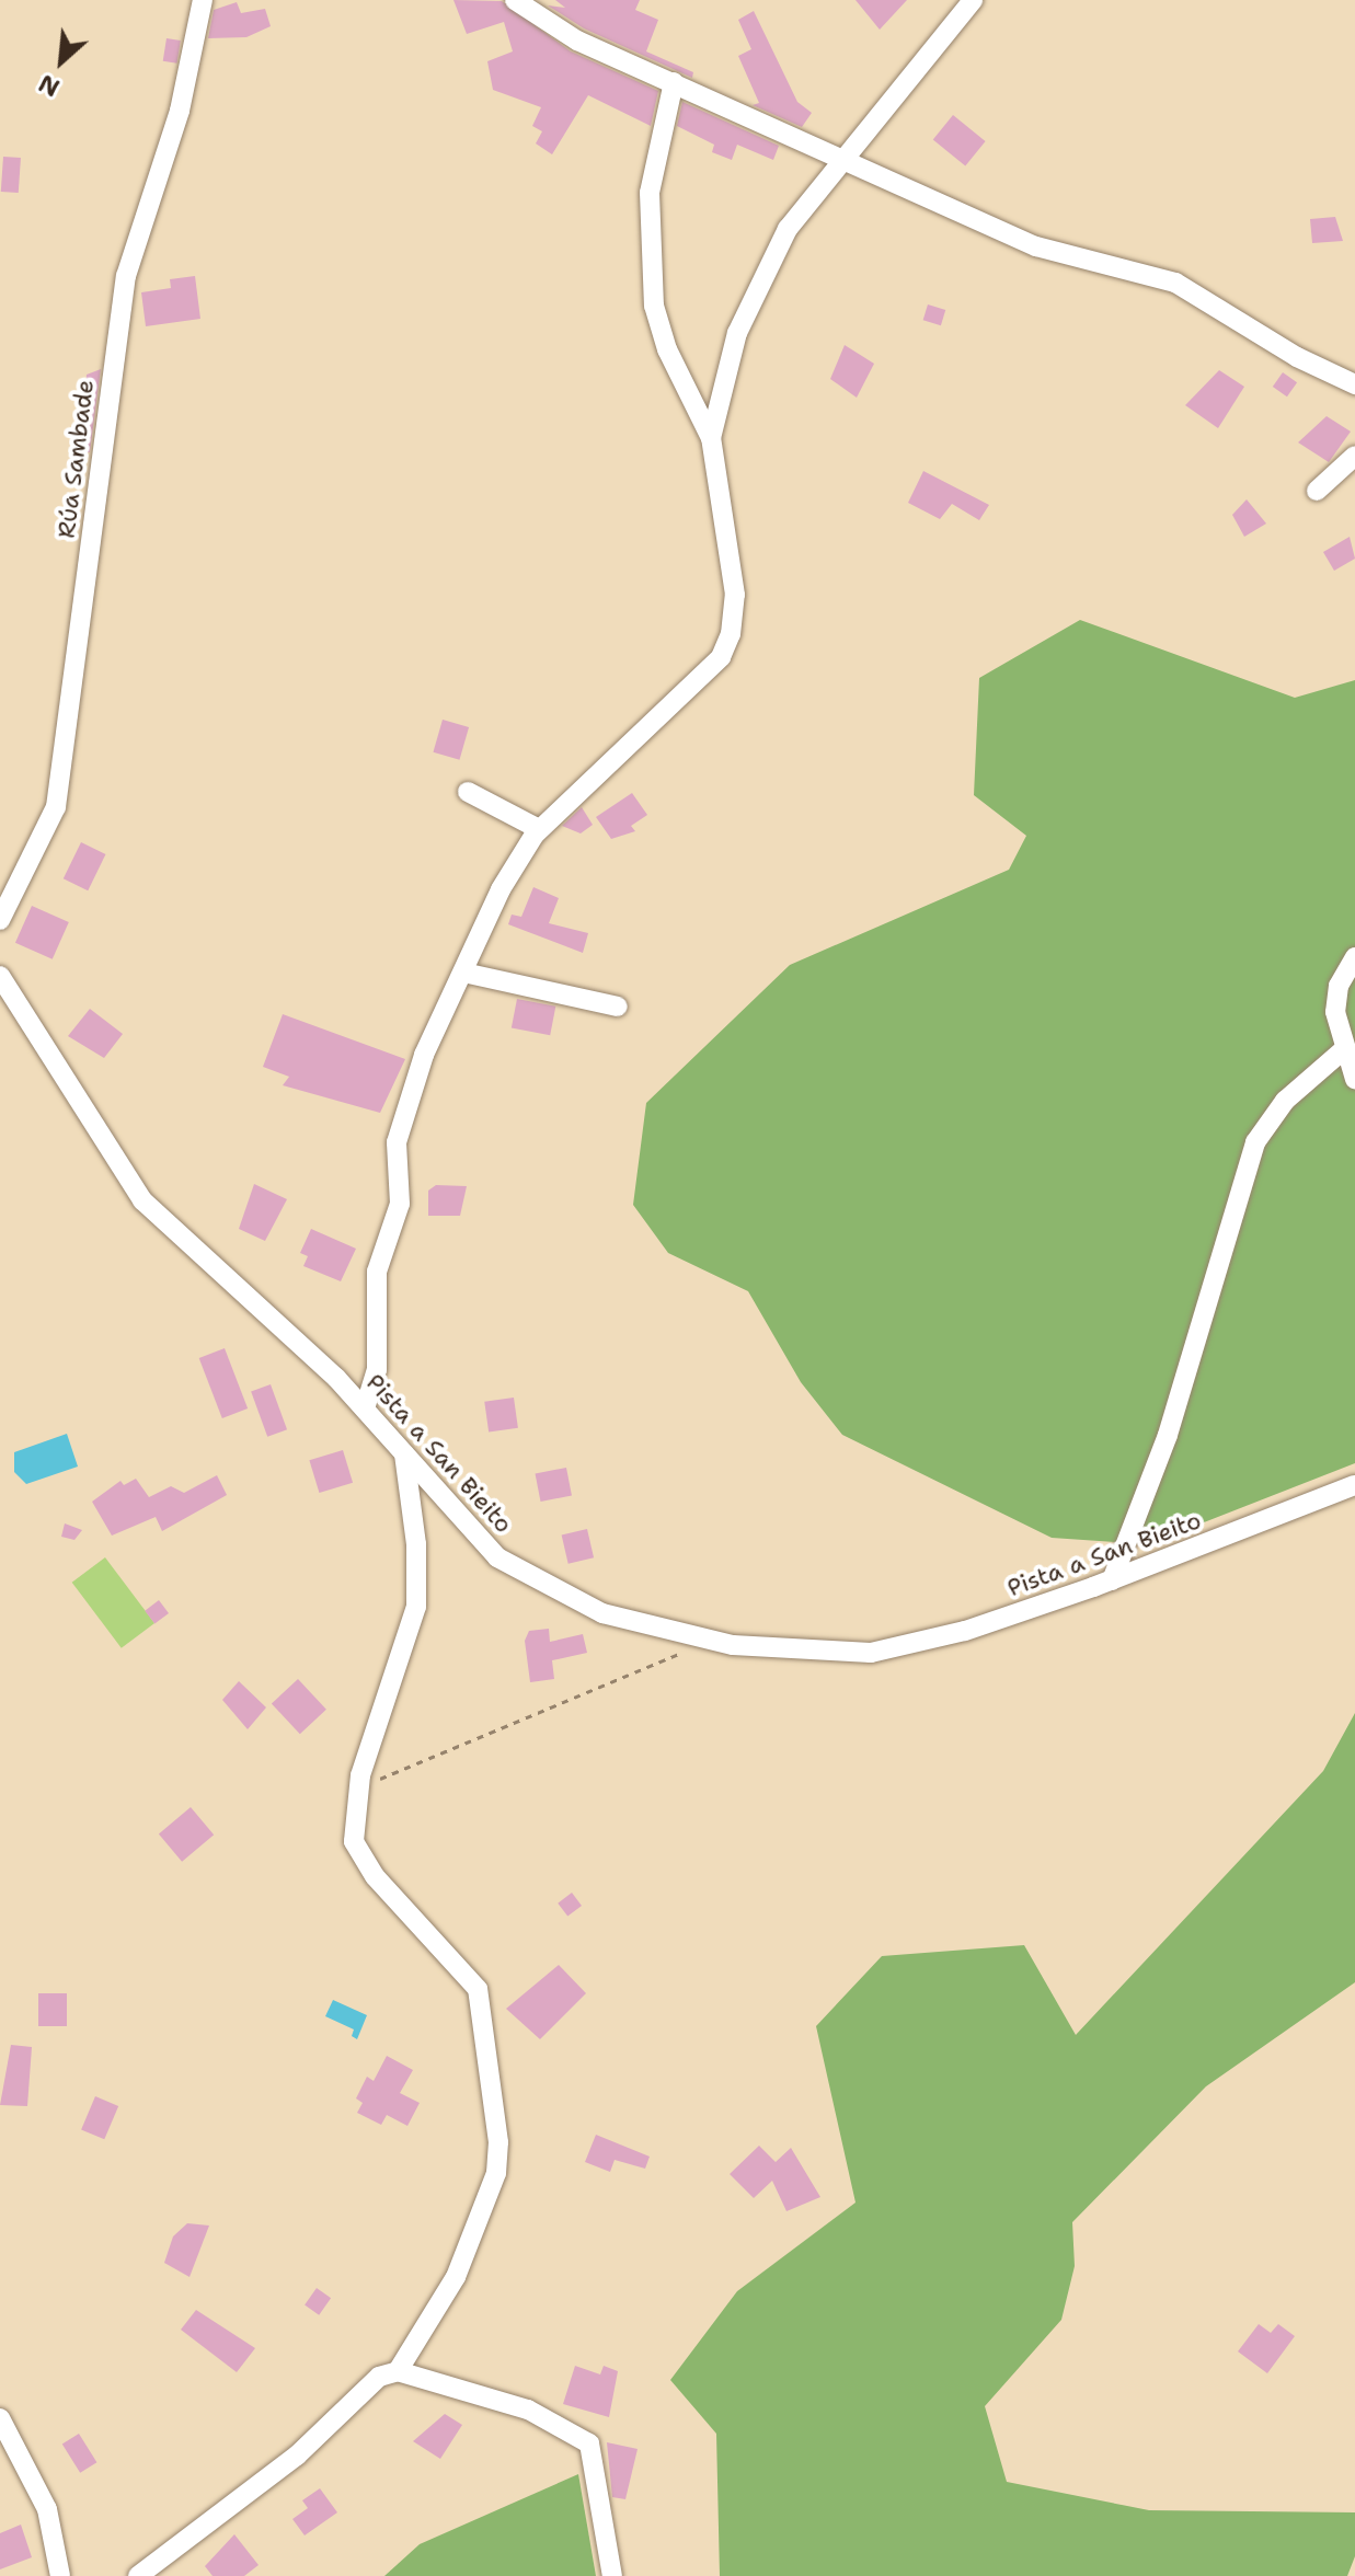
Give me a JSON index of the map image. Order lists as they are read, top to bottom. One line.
{"streets":{"street":["Rúa Sambade","Pista a San Bieito"]},"north":"bottom left"}
